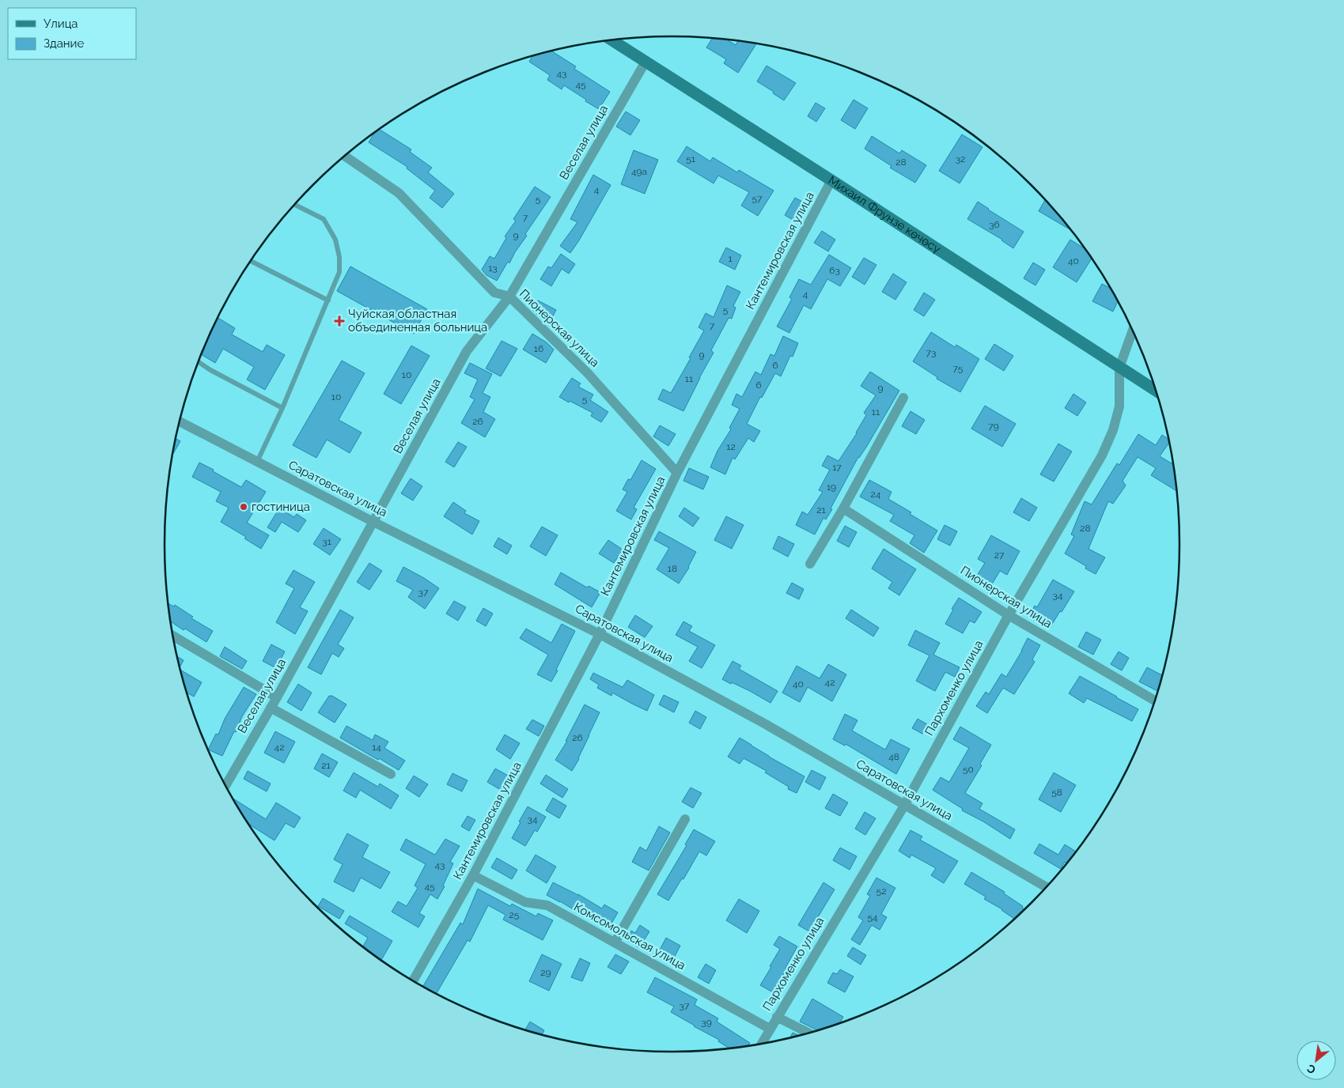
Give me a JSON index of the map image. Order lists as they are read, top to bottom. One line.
{"streets":{"main road":["Михаил Фрунзе көчөсү"],"street":["Веселая улица","Кантемировская улица","Пионерская улица","Саратовская улица","Пархоменко улица","Комсомольская улица"]},"crossings":[["Веселая улица","Михаил Фрунзе көчөсү"],["Веселая улица","Пионерская улица"],["Веселая улица","Саратовская улица"],["Михаил Фрунзе көчөсү","Кантемировская улица"],["Михаил Фрунзе көчөсү","Пархоменко улица"],["Кантемировская улица","Пионерская улица"],["Кантемировская улица","Саратовская улица"],["Кантемировская улица","Комсомольская улица"],["Пионерская улица","Пархоменко улица"],["Саратовская улица","Пархоменко улица"],["Пархоменко улица","Комсомольская улица"]],"places":{"health":["Чуйская областная объединенная больница"],"other":["гостиница"]},"house_numbers":["43","45","51","32","28","49a","4","57","5","7","36","9","1","40","13","63","4","5","7","16","73","9","6","75","10","11","6","9","10","5","11","26","79","12","17","19","24","21","28","31","27","18","37","34","42","40","26","42","14","48","21","50","58","34","43","45","52","25","54","29","37","39"],"legend":["Улица","Здание"],"north":"bottom left"}
